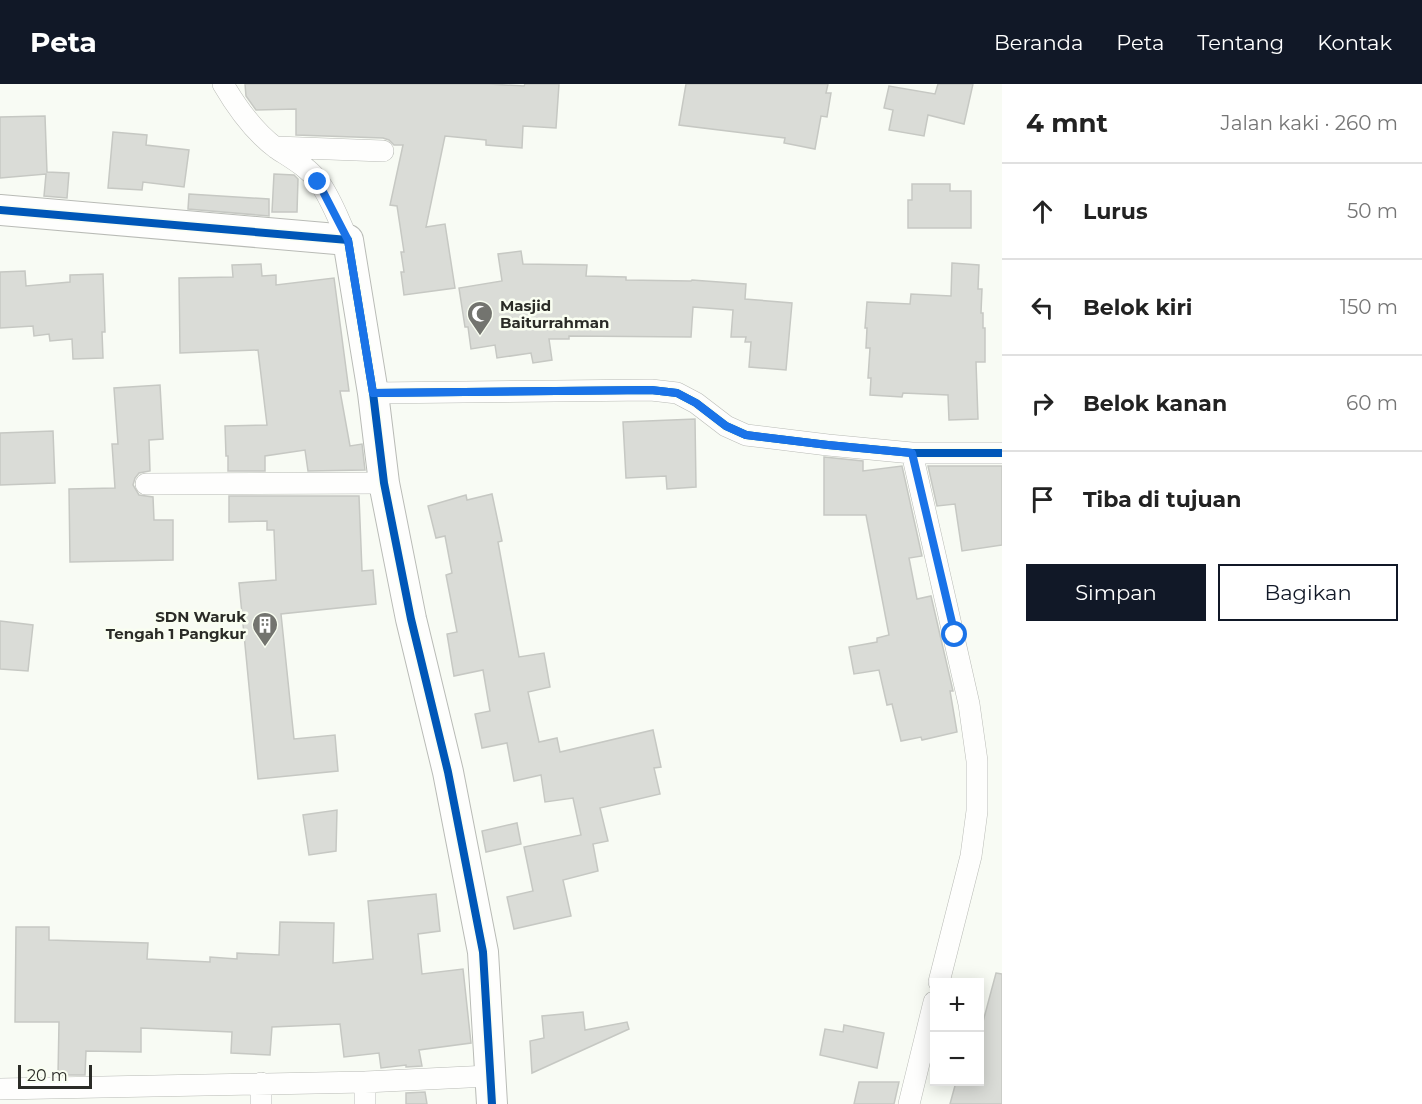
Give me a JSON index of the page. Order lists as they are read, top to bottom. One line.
{"places":{"mosque":["Masjid Baiturrahman"],"building":["SDN Waruk Tengah 1 Pangkur"]},"scale_bar":"20 m","page":{"header":"Peta","nav":["Beranda","Peta","Tentang","Kontak"],"heading":["4 mnt","Jalan kaki · 260 m"],"list":[["Lurus","50 m"],["Belok kiri","150 m"],["Belok kanan","60 m"],"Tiba di tujuan"],"buttons":["Simpan","Bagikan"],"map_buttons":["+","−"],"scale":"20 m"}}
